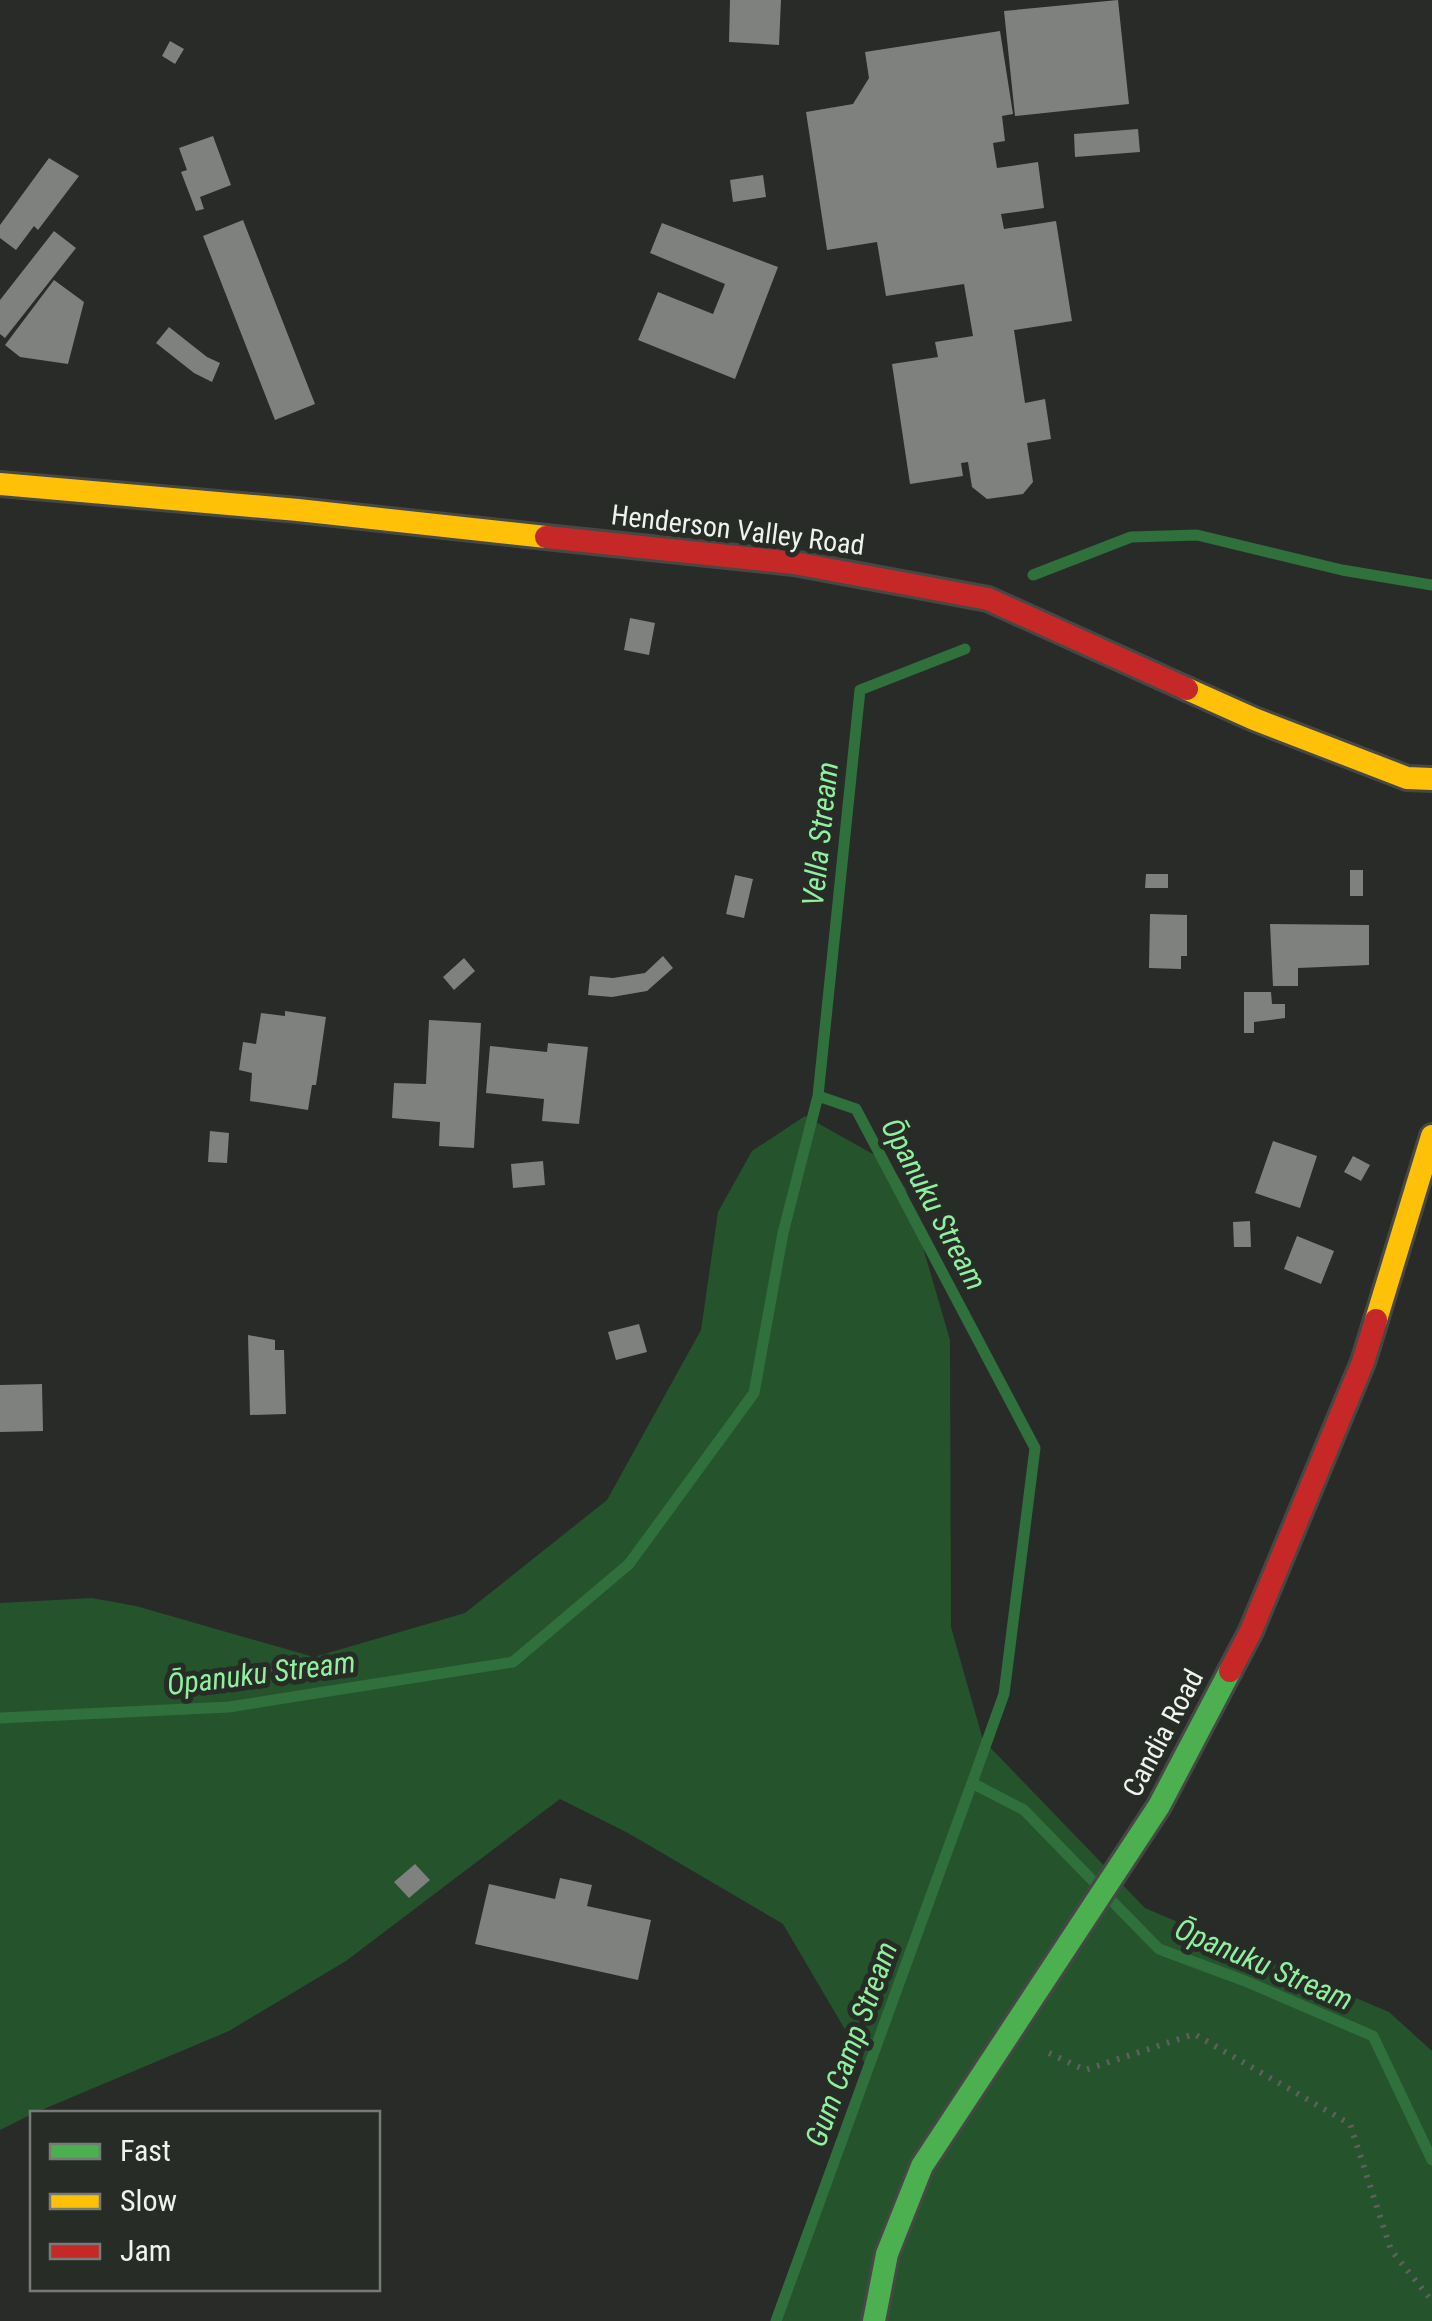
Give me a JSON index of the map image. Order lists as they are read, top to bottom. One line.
{"streets":{"street":["Henderson Valley Road","Candia Road"]},"water":["Vella Stream","Ōpanuku Stream","Gum Camp Stream"],"legend":["Fast","Slow","Jam"]}
